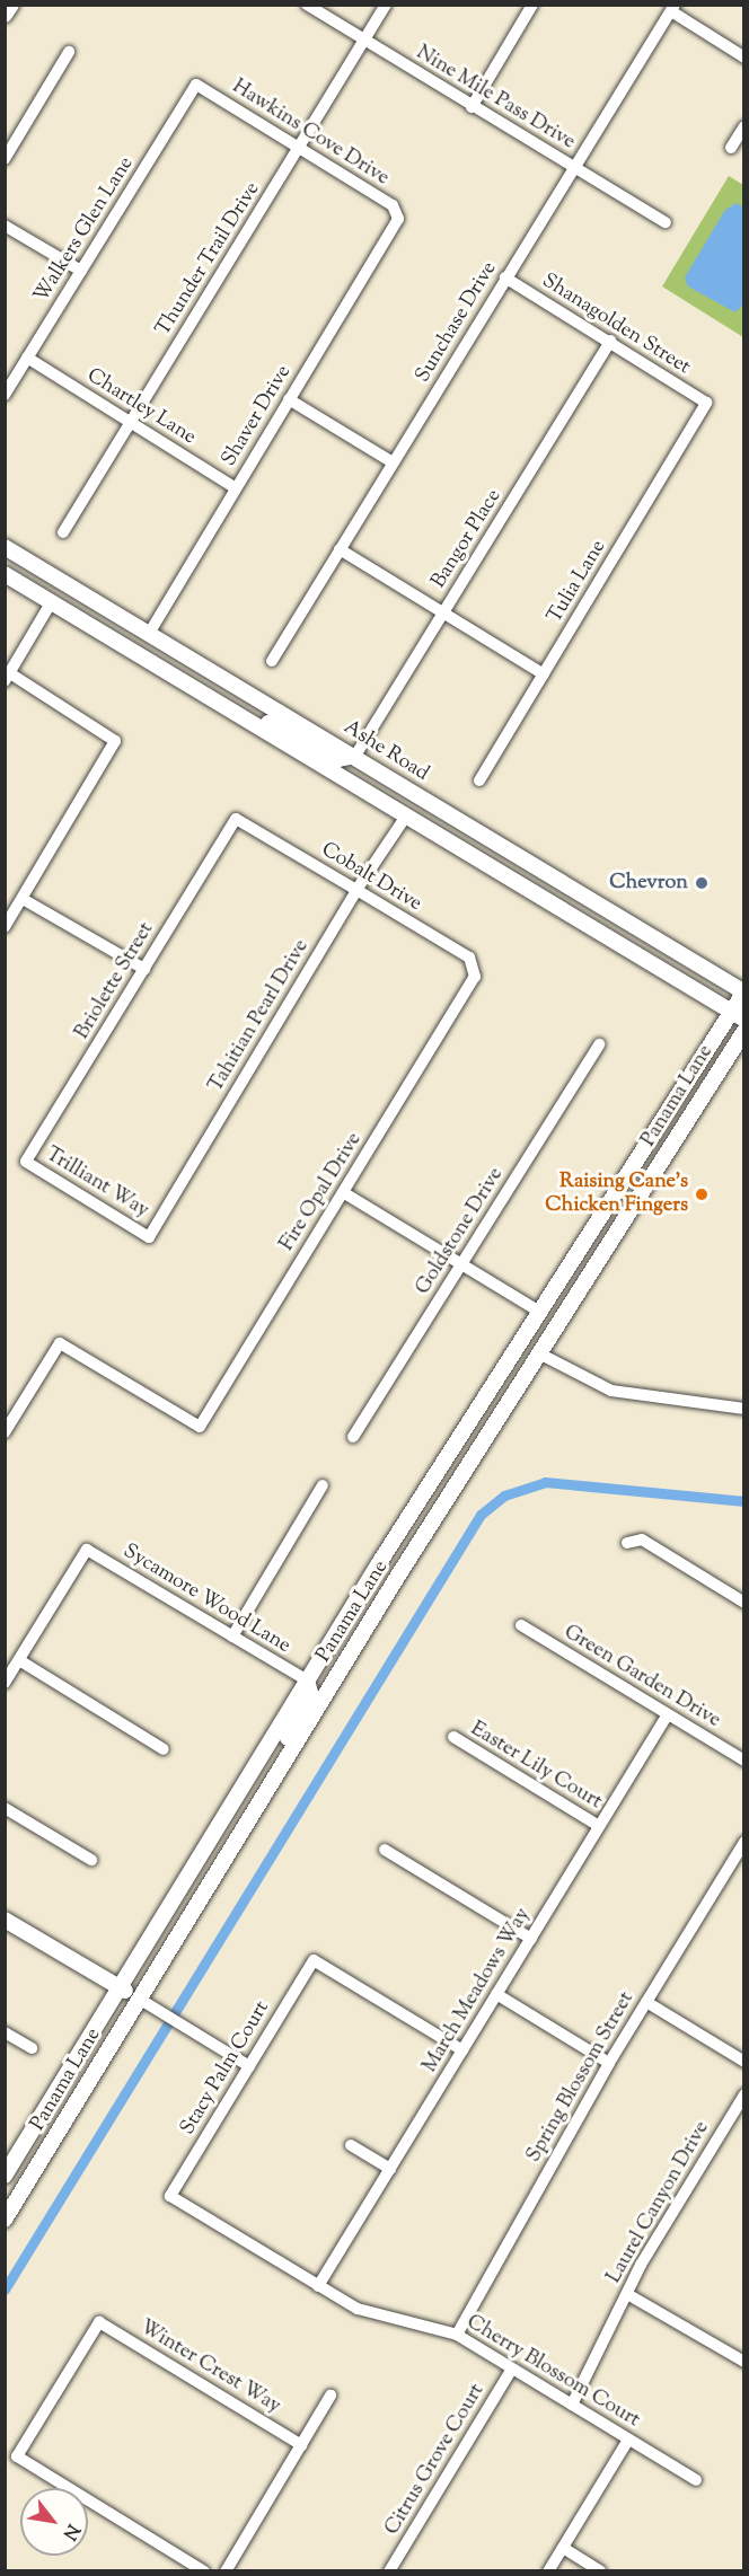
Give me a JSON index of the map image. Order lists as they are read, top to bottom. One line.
{"streets":{"main road":["Ashe Road","Panama Lane"],"street":["Nine Mile Pass Drive","Hawkins Cove Drive","Walkers Glen Lane","Thunder Trail Drive","Sunchase Drive","Shanagolden Street","Chartley Lane","Shaver Drive","Bangor Place","Tulia Lane","Cobalt Drive","Briolette Street","Tahitian Pearl Drive","Trilliant Way","Fire Opal Drive","Goldstone Drive","Sycamore Wood Lane","Green Garden Drive","Easter Lily Court","March Meadows Way","Stacy Palm Court","Spring Blossom Street","Laurel Canyon Drive","Winter Crest Way","Cherry Blossom Court","Citrus Grove Court"]},"crossings":[["Nine Mile Pass Drive","Thunder Trail Drive"],["Nine Mile Pass Drive","Sunchase Drive"],["Hawkins Cove Drive","Walkers Glen Lane"],["Hawkins Cove Drive","Thunder Trail Drive"],["Hawkins Cove Drive","Shaver Drive"],["Walkers Glen Lane","Chartley Lane"],["Thunder Trail Drive","Chartley Lane"],["Sunchase Drive","Shanagolden Street"],["Shanagolden Street","Bangor Place"],["Shanagolden Street","Tulia Lane"],["Chartley Lane","Shaver Drive"],["Shaver Drive","Ashe Road"],["Bangor Place","Ashe Road"],["Ashe Road","Panama Lane"],["Cobalt Drive","Briolette Street"],["Cobalt Drive","Tahitian Pearl Drive"],["Cobalt Drive","Fire Opal Drive"],["Briolette Street","Trilliant Way"],["Tahitian Pearl Drive","Trilliant Way"],["Panama Lane","Sycamore Wood Lane"],["Green Garden Drive","March Meadows Way"],["Easter Lily Court","March Meadows Way"],["March Meadows Way","Stacy Palm Court"],["March Meadows Way","Cherry Blossom Court"],["Stacy Palm Court","Cherry Blossom Court"],["Spring Blossom Street","Cherry Blossom Court"],["Laurel Canyon Drive","Cherry Blossom Court"],["Cherry Blossom Court","Citrus Grove Court"]],"places":["Chevron","Raising Cane's Chicken Fingers"],"north":"bottom right"}
